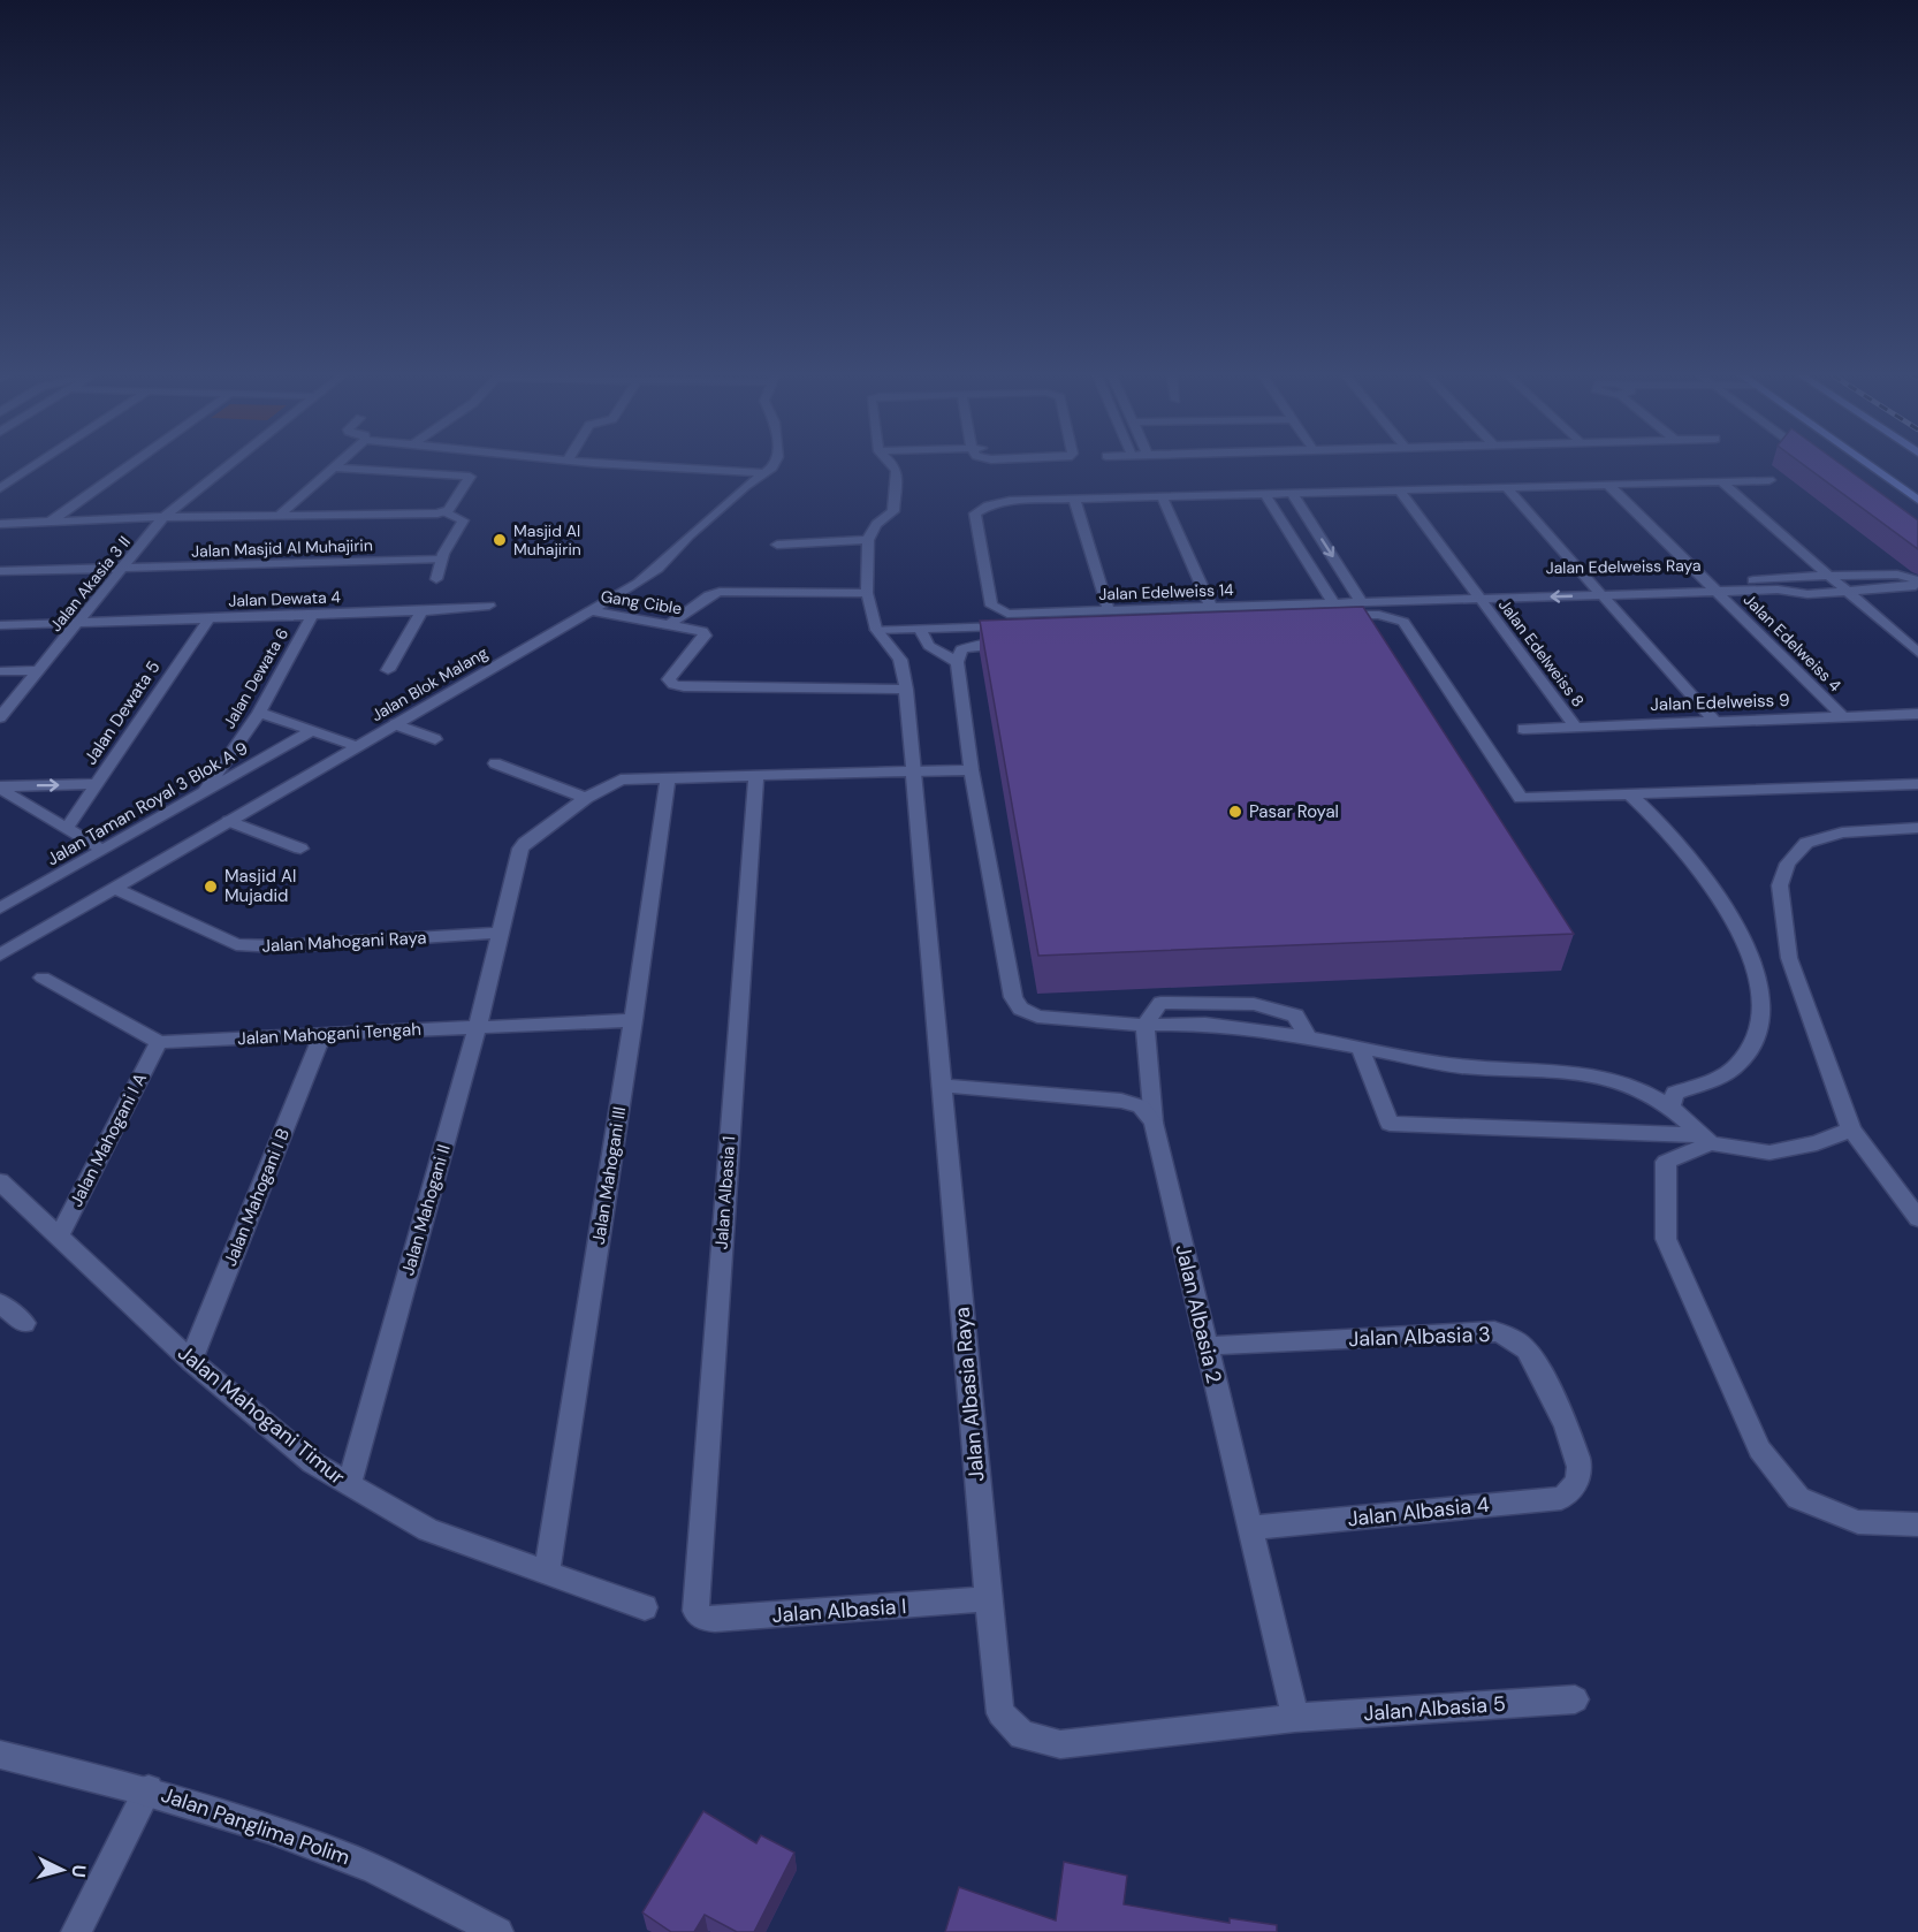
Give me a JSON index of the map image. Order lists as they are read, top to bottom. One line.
{"streets":{"street":["Jalan Masjid Al Muhajirin","Jalan Edelweiss Raya","Jalan Akasia 3 II","Jalan Edelweiss 14","Jalan Dewata 4","Gang Cible","Jalan Edelweiss 4","Jalan Edelweiss 8","Jalan Dewata 6","Jalan Blok Malang","Jalan Edelweiss 9","Jalan Dewata 5","Jalan Taman Royal 3 Blok A 9","Jalan Mahogani Raya","Jalan Mahogani Tengah","Jalan Mahogani I A","Jalan Mahogani III","Jalan Albasia 1","Jalan Mahogani I B","Jalan Mahogani II","Jalan Albasia 2","Jalan Albasia 3","Jalan Albasia Raya","Jalan Mahogani Timur","Jalan Albasia 4","Jalan Albasia I","Jalan Albasia 5","Jalan Panglima Polim"]},"crossings":[["Jalan Masjid Al Muhajirin","Jalan Akasia 3 II"],["Jalan Edelweiss Raya","Jalan Edelweiss 14"],["Jalan Edelweiss Raya","Jalan Edelweiss 4"],["Jalan Edelweiss Raya","Jalan Edelweiss 8"],["Jalan Akasia 3 II","Jalan Dewata 4"],["Jalan Dewata 4","Jalan Dewata 6"],["Jalan Dewata 4","Jalan Dewata 5"],["Gang Cible","Jalan Blok Malang"],["Gang Cible","Jalan Albasia Raya"],["Jalan Edelweiss 4","Jalan Edelweiss 9"],["Jalan Edelweiss 8","Jalan Edelweiss 9"],["Jalan Dewata 6","Jalan Taman Royal 3 Blok A 9"],["Jalan Blok Malang","Jalan Mahogani Raya"],["Jalan Mahogani Raya","Jalan Mahogani II"],["Jalan Mahogani Tengah","Jalan Mahogani I A"],["Jalan Mahogani Tengah","Jalan Mahogani III"],["Jalan Mahogani Tengah","Jalan Mahogani I B"],["Jalan Mahogani Tengah","Jalan Mahogani II"],["Jalan Mahogani I A","Jalan Mahogani Timur"],["Jalan Mahogani III","Jalan Mahogani Timur"],["Jalan Albasia 1","Jalan Albasia I"],["Jalan Mahogani I B","Jalan Mahogani Timur"],["Jalan Mahogani II","Jalan Mahogani Timur"],["Jalan Albasia 2","Jalan Albasia 3"],["Jalan Albasia 2","Jalan Albasia Raya"],["Jalan Albasia 2","Jalan Albasia 4"],["Jalan Albasia 2","Jalan Albasia 5"],["Jalan Albasia 3","Jalan Albasia 4"],["Jalan Albasia Raya","Jalan Albasia I"],["Jalan Albasia Raya","Jalan Albasia 5"]],"places":["Masjid Al Muhajirin","Pasar Royal","Masjid Al Mujadid"],"north":"right"}
